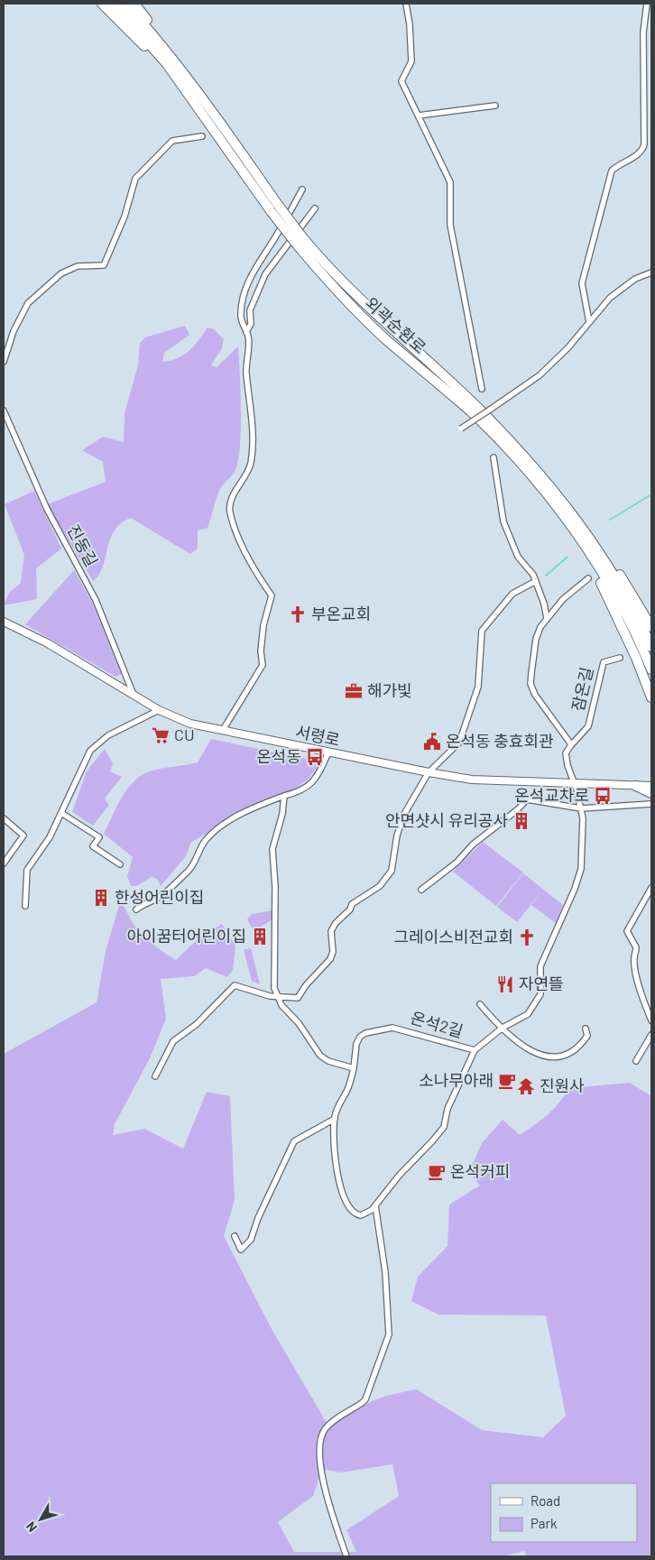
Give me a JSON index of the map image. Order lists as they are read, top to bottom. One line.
{"streets":{"highway":["외곽순환로"],"street":["진동길","잠온길","서령로","온석2길"]},"crossings":[["진동길","서령로"],["서령로","온석2길"]],"places":{"church":["부온교회","그레이스비전교회"],"office":["해가빛"],"supermarket":["CU"],"public building":["온석동 충효회관"],"bus stop":["온석동","온석교차로"],"building":["안면샷시 유리공사","한성어린이집","아이꿈터어린이집"],"restaurant":["자연뜰"],"cafe":["소나무아래","온석커피"],"temple":["진원사"]},"legend":["Road","Park"],"north":"bottom left"}
